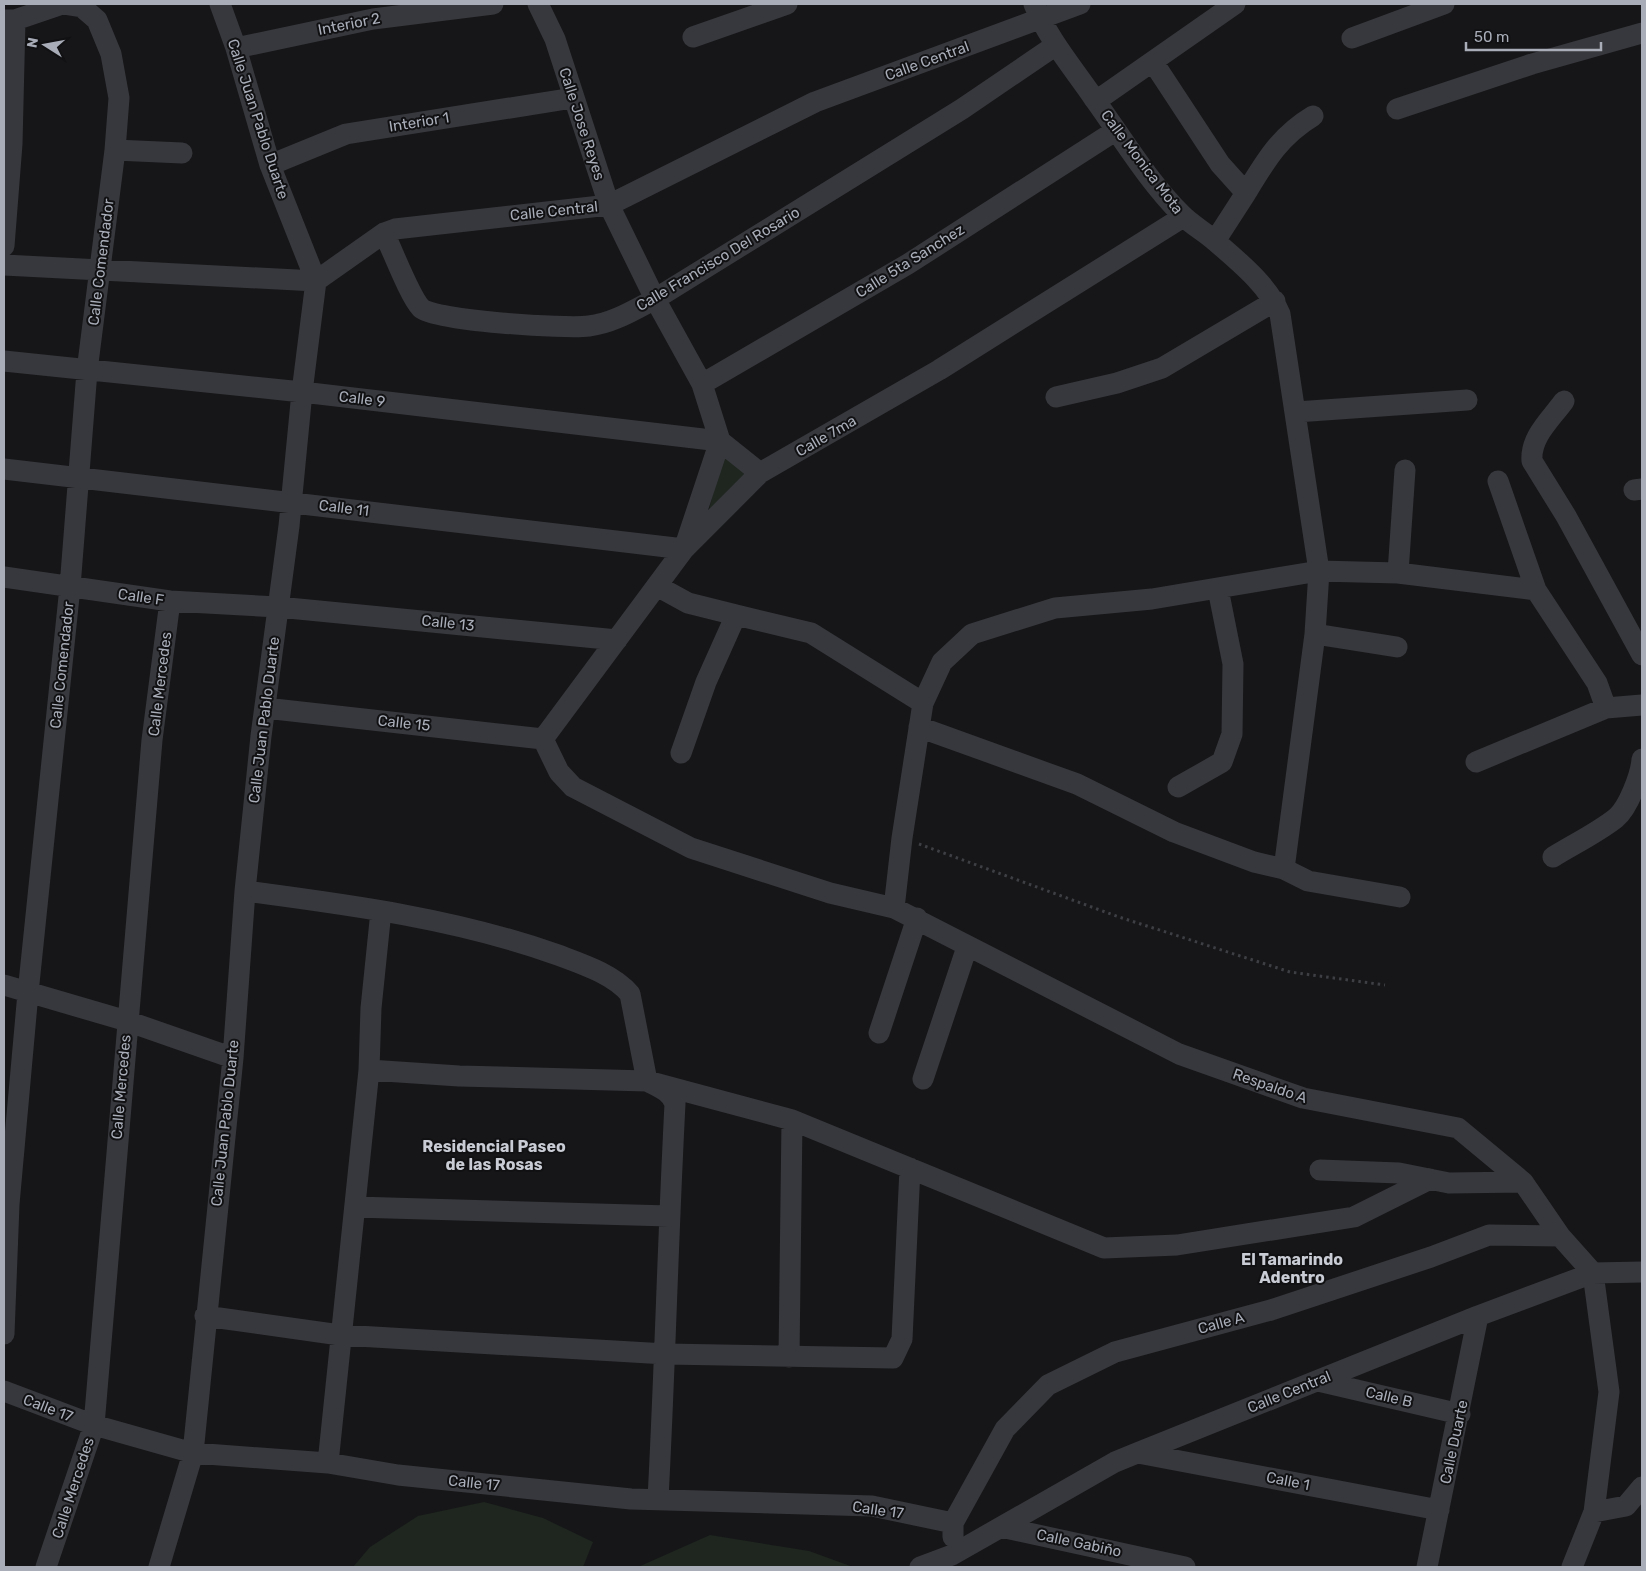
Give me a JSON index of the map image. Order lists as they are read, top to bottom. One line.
{"streets":{"street":["Interior 2","Calle Central","Calle Juan Pablo Duarte","Interior 1","Calle Jose Reyes","Calle Monica Mota","Calle Francisco Del Rosario","Calle 5ta Sanchez","Calle Comendador","Calle 9","Calle 7ma","Calle 11","Calle F","Calle 13","Calle Mercedes","Calle 15","Respaldo A","Calle A","Calle B","Calle 17","Calle Duarte","Calle 1","Calle Gabiño"]},"crossings":[["Interior 2","Calle Juan Pablo Duarte"],["Calle Central","Calle Juan Pablo Duarte"],["Calle Central","Calle Jose Reyes"],["Calle Central","Calle Monica Mota"],["Calle Central","Calle Francisco Del Rosario"],["Calle Central","Respaldo A"],["Calle Central","Calle B"],["Calle Central","Calle Duarte"],["Calle Central","Calle 1"],["Calle Central","Calle Gabiño"],["Calle Juan Pablo Duarte","Interior 1"],["Calle Juan Pablo Duarte","Calle 9"],["Calle Juan Pablo Duarte","Calle 11"],["Calle Juan Pablo Duarte","Calle F"],["Calle Juan Pablo Duarte","Calle 13"],["Calle Juan Pablo Duarte","Calle 15"],["Calle Juan Pablo Duarte","Calle 17"],["Interior 1","Calle Jose Reyes"],["Calle Jose Reyes","Calle Francisco Del Rosario"],["Calle Jose Reyes","Calle 5ta Sanchez"],["Calle Jose Reyes","Calle 9"],["Calle Monica Mota","Calle Francisco Del Rosario"],["Calle Monica Mota","Calle 5ta Sanchez"],["Calle Monica Mota","Calle 7ma"],["Calle Comendador","Calle 9"],["Calle Comendador","Calle 11"],["Calle Comendador","Calle F"],["Calle 7ma","Calle 11"],["Calle 7ma","Calle 13"],["Calle 7ma","Calle 15"],["Calle 7ma","Respaldo A"],["Calle F","Calle 13"],["Calle F","Calle Mercedes"],["Calle Mercedes","Calle 17"],["Calle 15","Respaldo A"],["Respaldo A","Calle A"],["Calle A","Calle 17"],["Calle B","Calle Duarte"],["Calle Duarte","Calle 1"]],"districts":["Residencial Paseo de las Rosas","El Tamarindo Adentro"],"scale_bar":"50 m","north":"left"}
